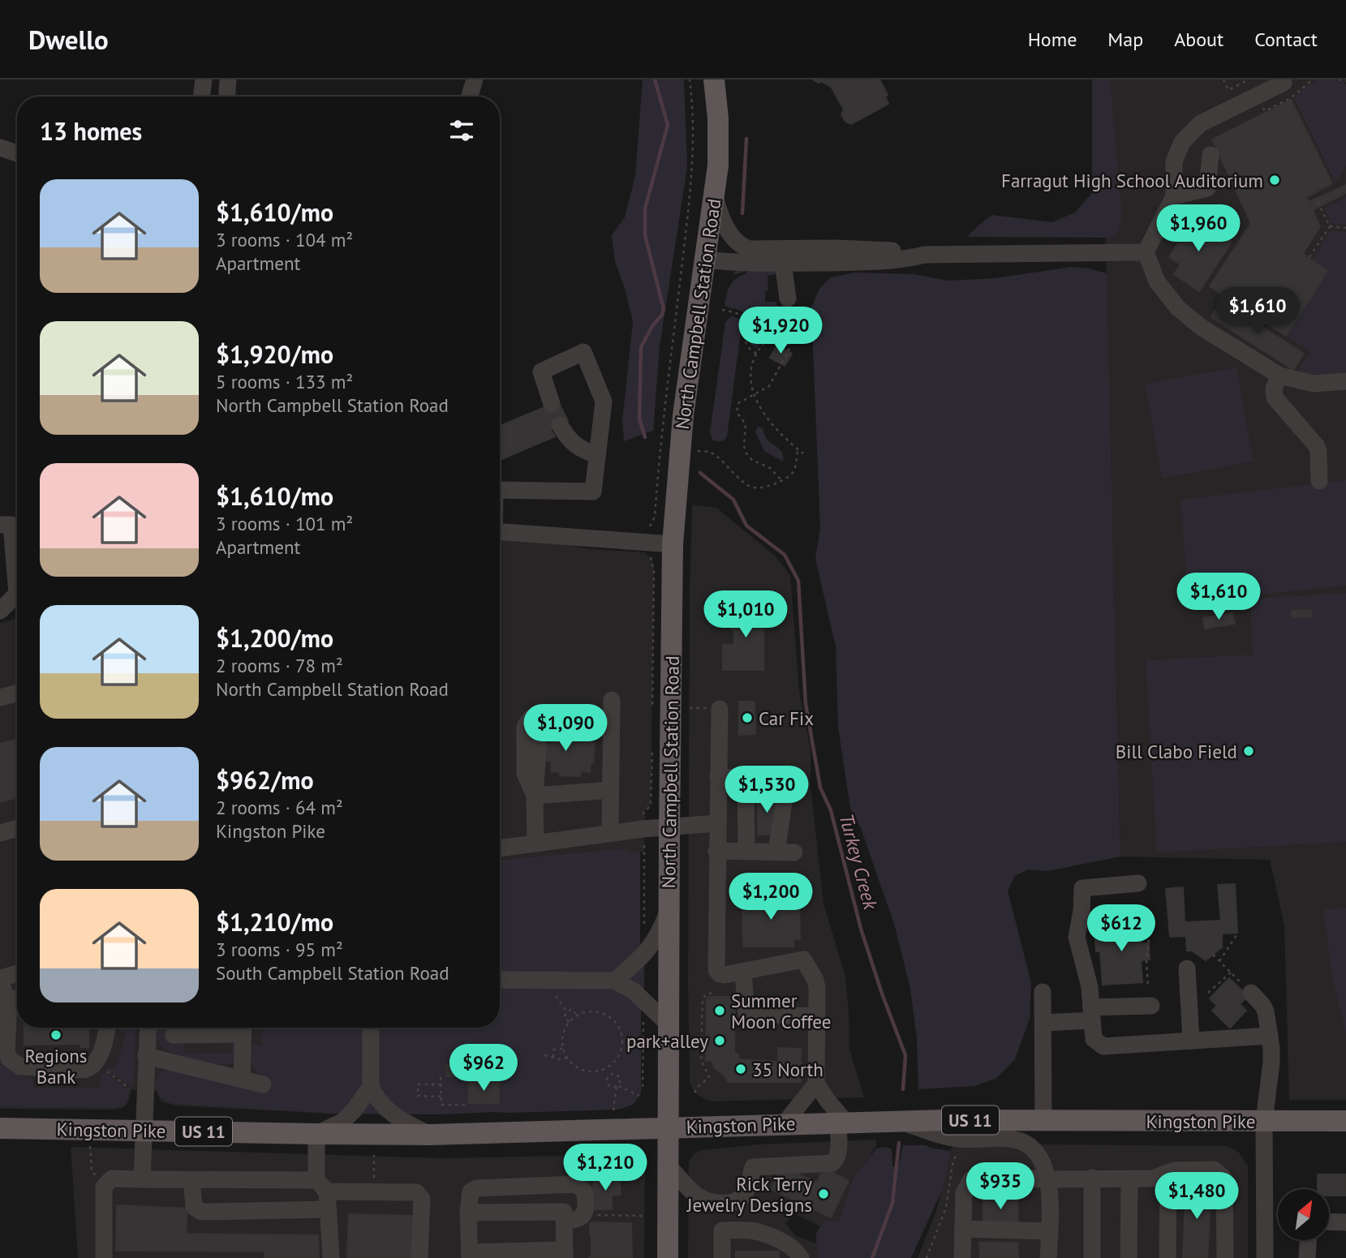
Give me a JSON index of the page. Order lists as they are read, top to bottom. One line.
{"streets":{"main road":["North Campbell Station Road","US 11","Kingston Pike"]},"crossings":[["North Campbell Station Road","Kingston Pike"]],"water":["Turkey Creek"],"places":["Farragut High School Auditorium","Car Fix","Bill Clabo Field","Summer Moon Coffee","Regions Bank","park+alley","35 North","Rick Terry Jewelry Designs"],"north":"top right","page":{"header":"Dwello","nav":["Home","Map","About","Contact"],"heading":"13 homes","list":[{"name":"$1,610/mo","note":"3 rooms · 104 m² · Apartment"},{"name":"$1,920/mo","note":"5 rooms · 133 m² · North Campbell Station Road"},{"name":"$1,610/mo","note":"3 rooms · 101 m² · Apartment"},{"name":"$1,200/mo","note":"2 rooms · 78 m² · North Campbell Station Road"},{"name":"$962/mo","note":"2 rooms · 64 m² · Kingston Pike"},{"name":"$1,210/mo","note":"3 rooms · 95 m² · South Campbell Station Road"}],"price":["$1,960","$1,610","$1,920","$1,610","$1,010","$1,090","$1,530","$1,200","$612","$962","$1,210","$935","$1,480"]}}
